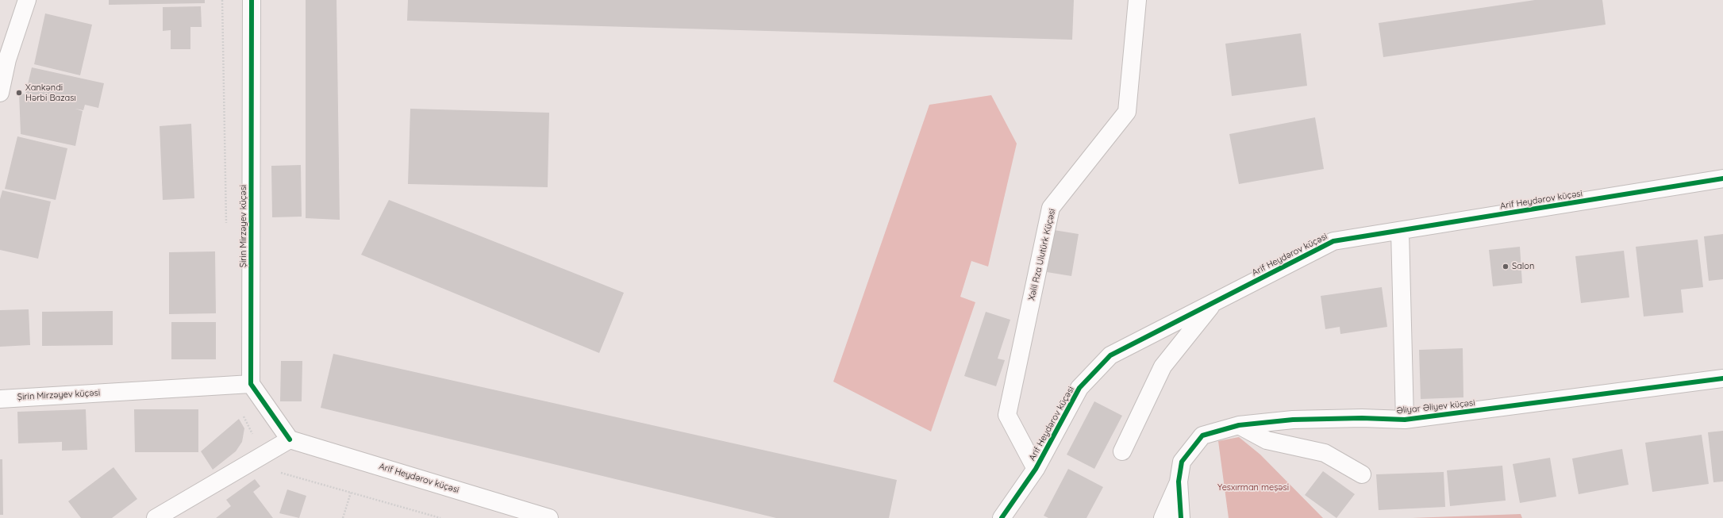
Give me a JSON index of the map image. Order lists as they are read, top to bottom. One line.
{"streets":{"street":["Arif Heydərov küçəsi","Şirin Mirzəyev küçəsi","Xəlil Rza Ulutürk Küçəsi","Əliyar Əliyev küçəsi"]},"crossings":[["Arif Heydərov küçəsi","Xəlil Rza Ulutürk Küçəsi"]],"parks":["Yesxırman meşəsi"],"places":["Xankəndi Hərbi Bazası","Salon"]}
